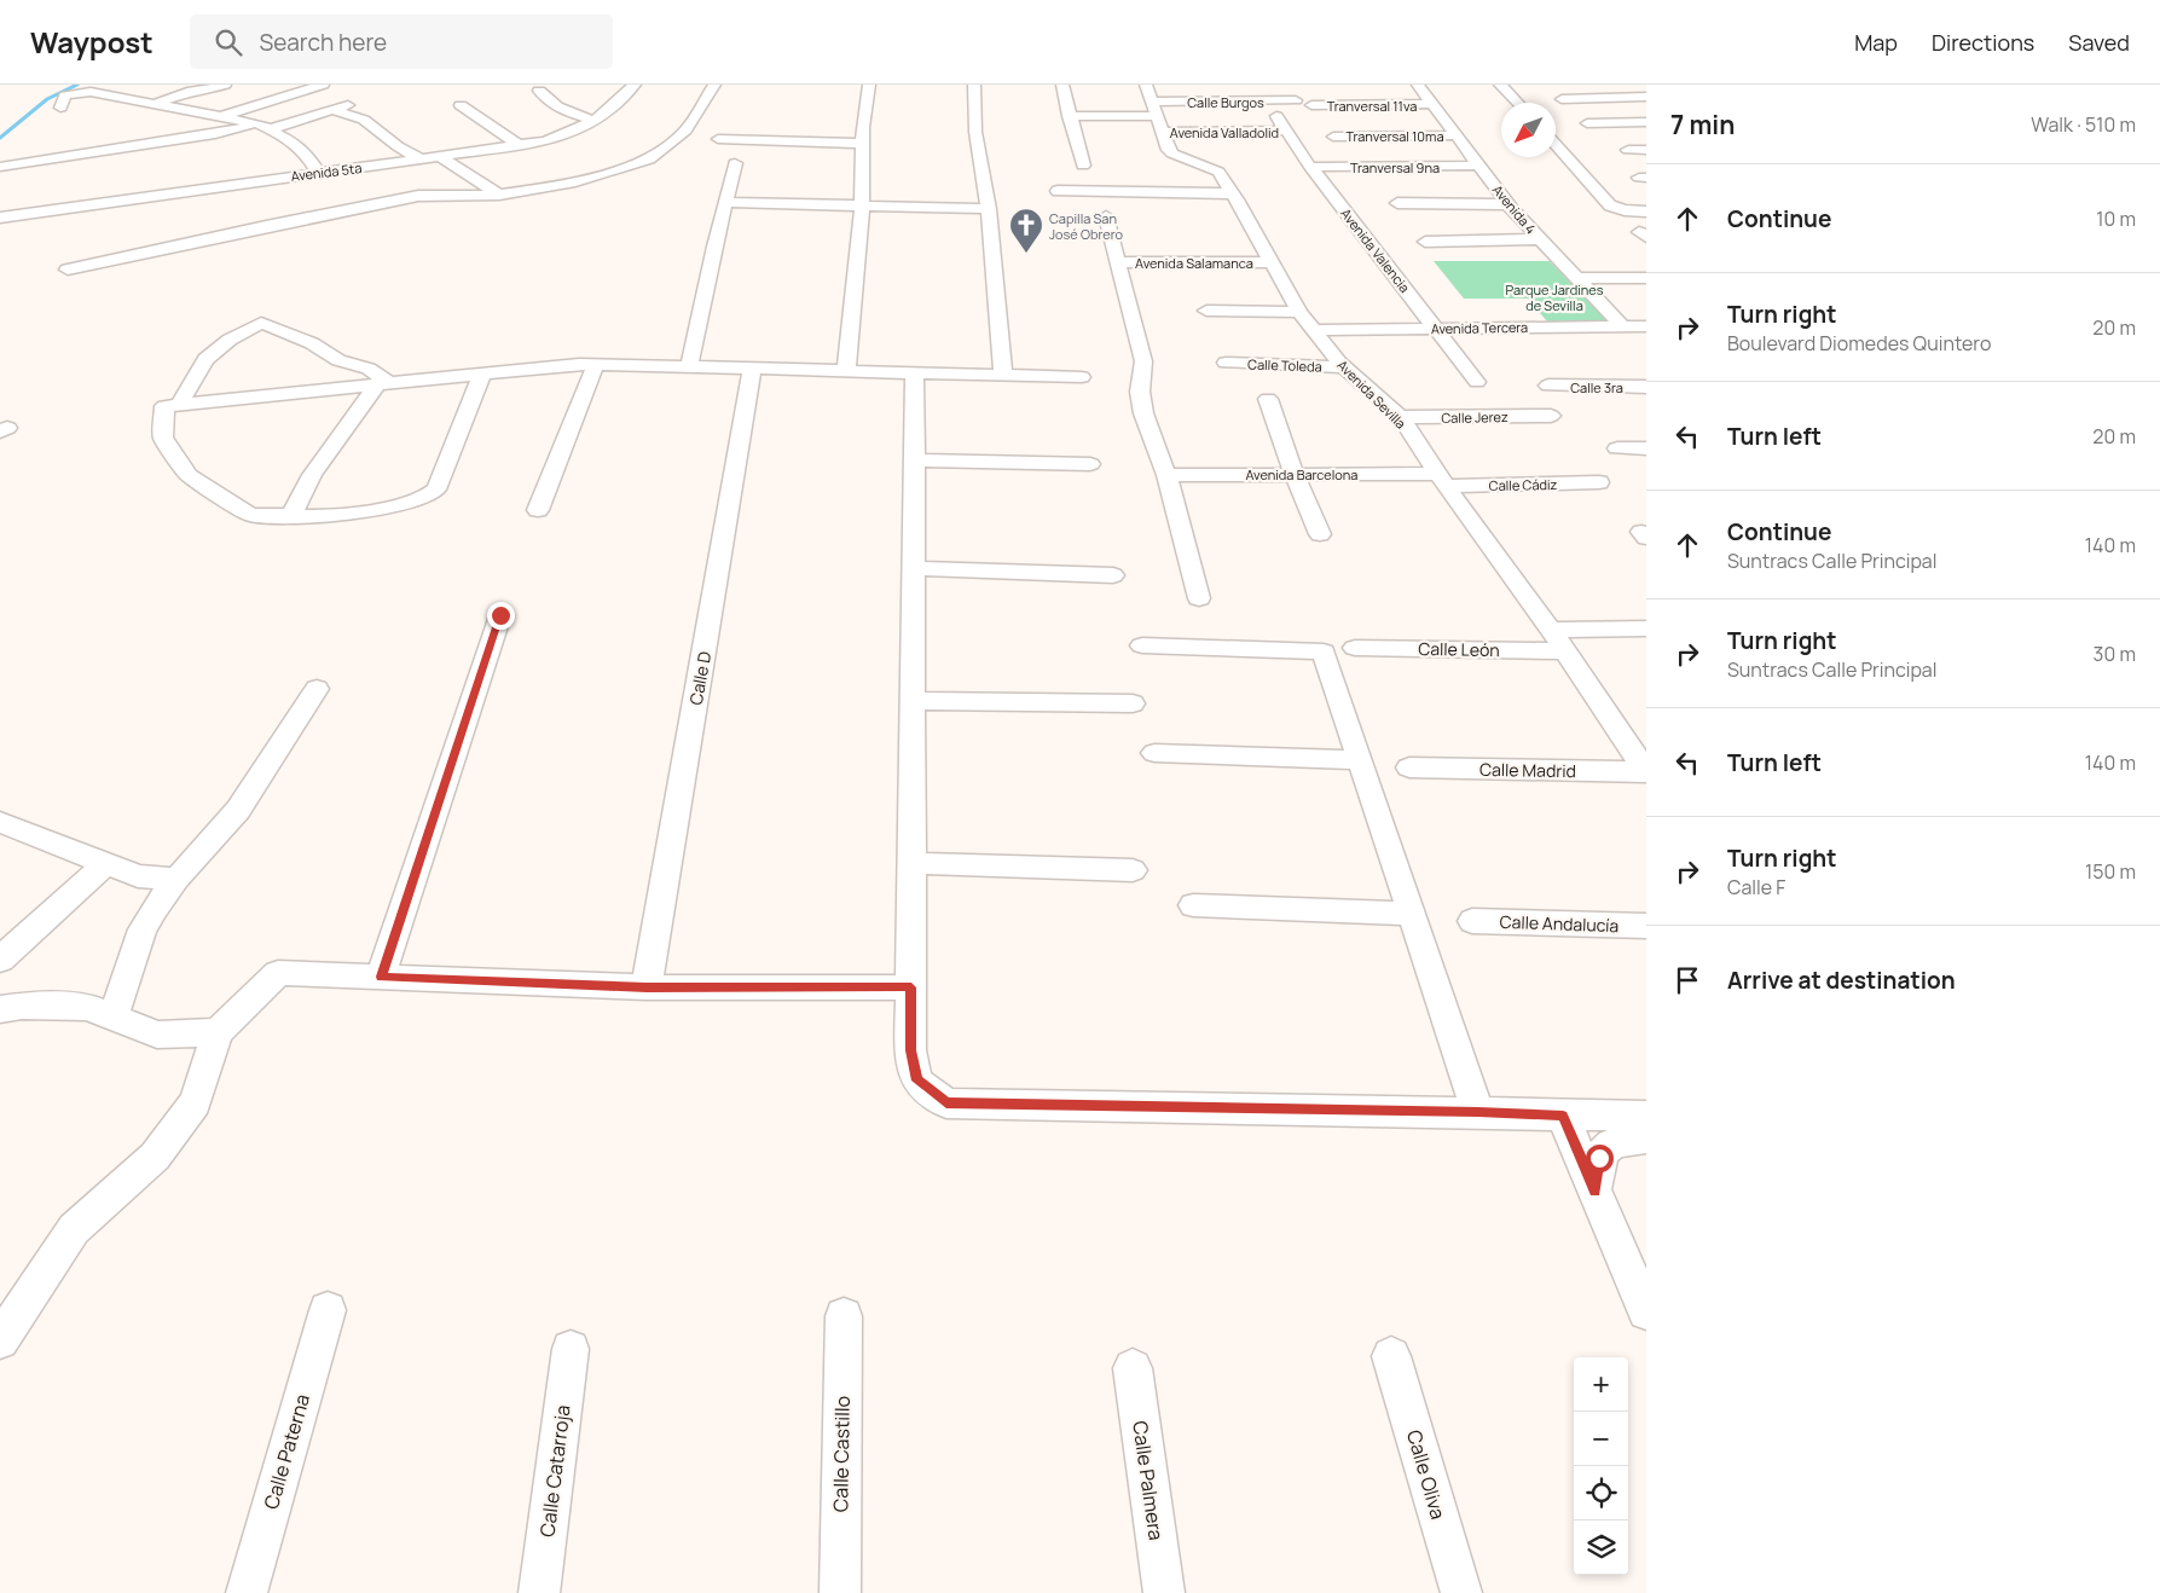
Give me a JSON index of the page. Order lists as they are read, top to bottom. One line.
{"streets":{"street":["Calle Burgos","Tranversal 11va","Avenida Valladolid","Tranversal 10ma","Tranversal 9na","Avenida 5ta","Avenida 4","Avenida Valencia","Avenida Salamanca","Avenida Tercera","Calle Toleda","Calle 3ra","Avenida Sevilla","Calle Jerez","Avenida Barcelona","Calle Cádiz","Calle León","Calle D","Calle Madrid","Calle Andalucía","Calle Paterna","Calle Castillo","Calle Catarroja","Calle Oliva","Calle Palmera"]},"crossings":[["Calle Burgos","Avenida Sevilla"],["Tranversal 11va","Avenida 4"],["Avenida Valladolid","Avenida Valencia"],["Avenida Valladolid","Avenida Sevilla"],["Tranversal 10ma","Avenida 4"],["Tranversal 9na","Avenida 4"],["Tranversal 9na","Avenida Valencia"],["Avenida 4","Avenida Tercera"],["Avenida Valencia","Avenida Tercera"],["Avenida Salamanca","Avenida Sevilla"],["Avenida Tercera","Avenida Sevilla"],["Calle Toleda","Avenida Sevilla"],["Avenida Sevilla","Calle Jerez"],["Avenida Sevilla","Avenida Barcelona"],["Avenida Sevilla","Calle Cádiz"],["Avenida Sevilla","Calle León"],["Avenida Sevilla","Calle Madrid"],["Avenida Barcelona","Calle Cádiz"]],"parks":["Parque Jardines de Sevilla"],"places":{"church":["Capilla San José Obrero"]},"north":"bottom left","page":{"header":"Waypost","search":"Search here","nav":["Map","Directions","Saved"],"heading":["7 min","Walk · 510 m"],"list":[["Continue","10 m"],["Turn right","Boulevard Diomedes Quintero","20 m"],["Turn left","20 m"],["Continue","Suntracs Calle Principal","140 m"],["Turn right","Suntracs Calle Principal","30 m"],["Turn left","140 m"],["Turn right","Calle F","150 m"],"Arrive at destination"],"map_buttons":["+","−"]}}
